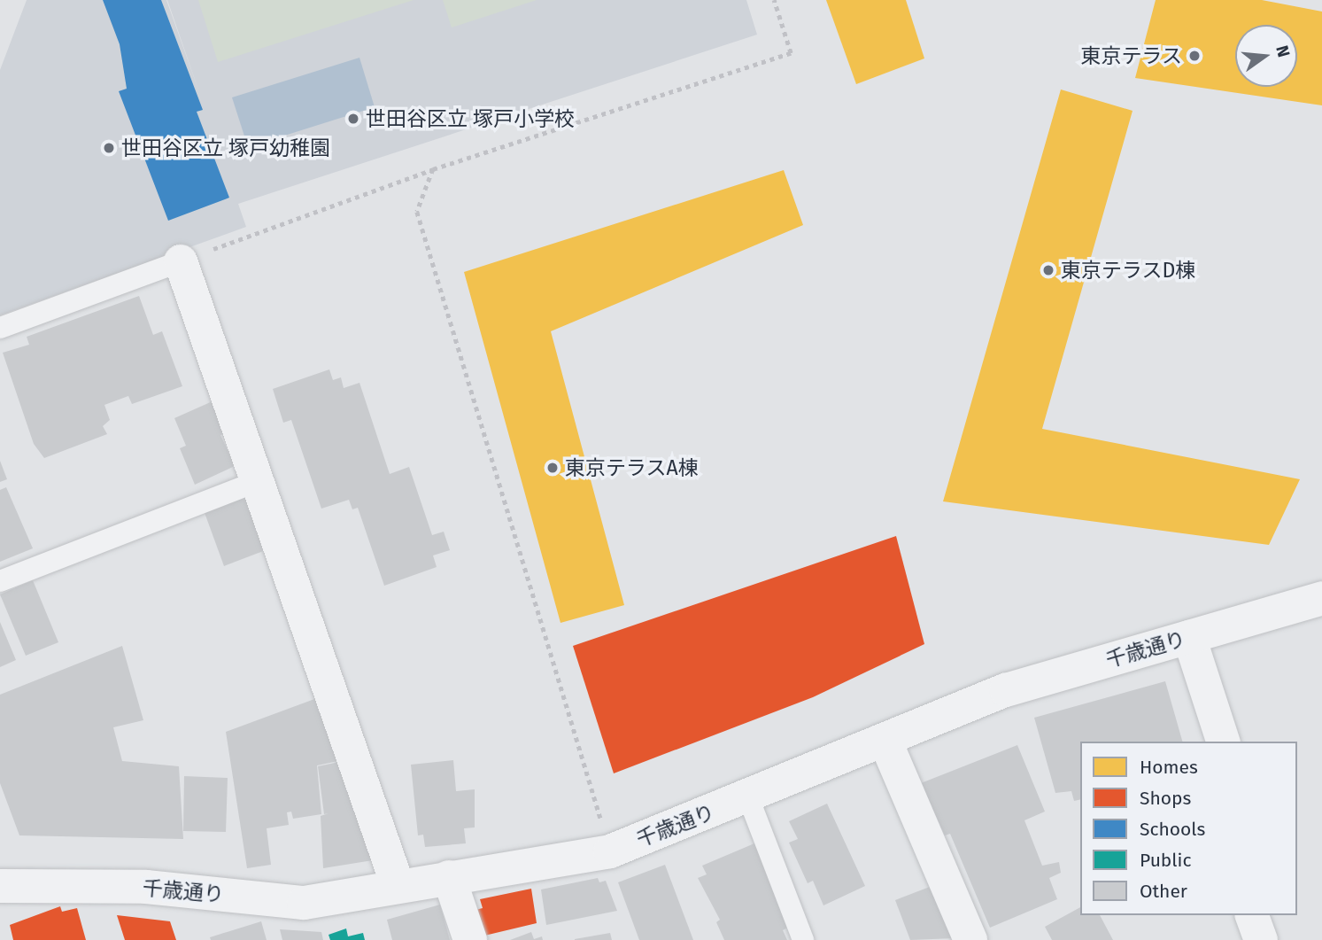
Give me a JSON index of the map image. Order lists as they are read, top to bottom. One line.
{"streets":{"street":["千歳通り"]},"places":["東京テラス","世田谷区立 塚戸小学校","世田谷区立 塚戸幼稚園","東京テラスD棟","東京テラスA棟"],"legend":["Homes","Shops","Schools","Public","Other"],"north":"right"}
